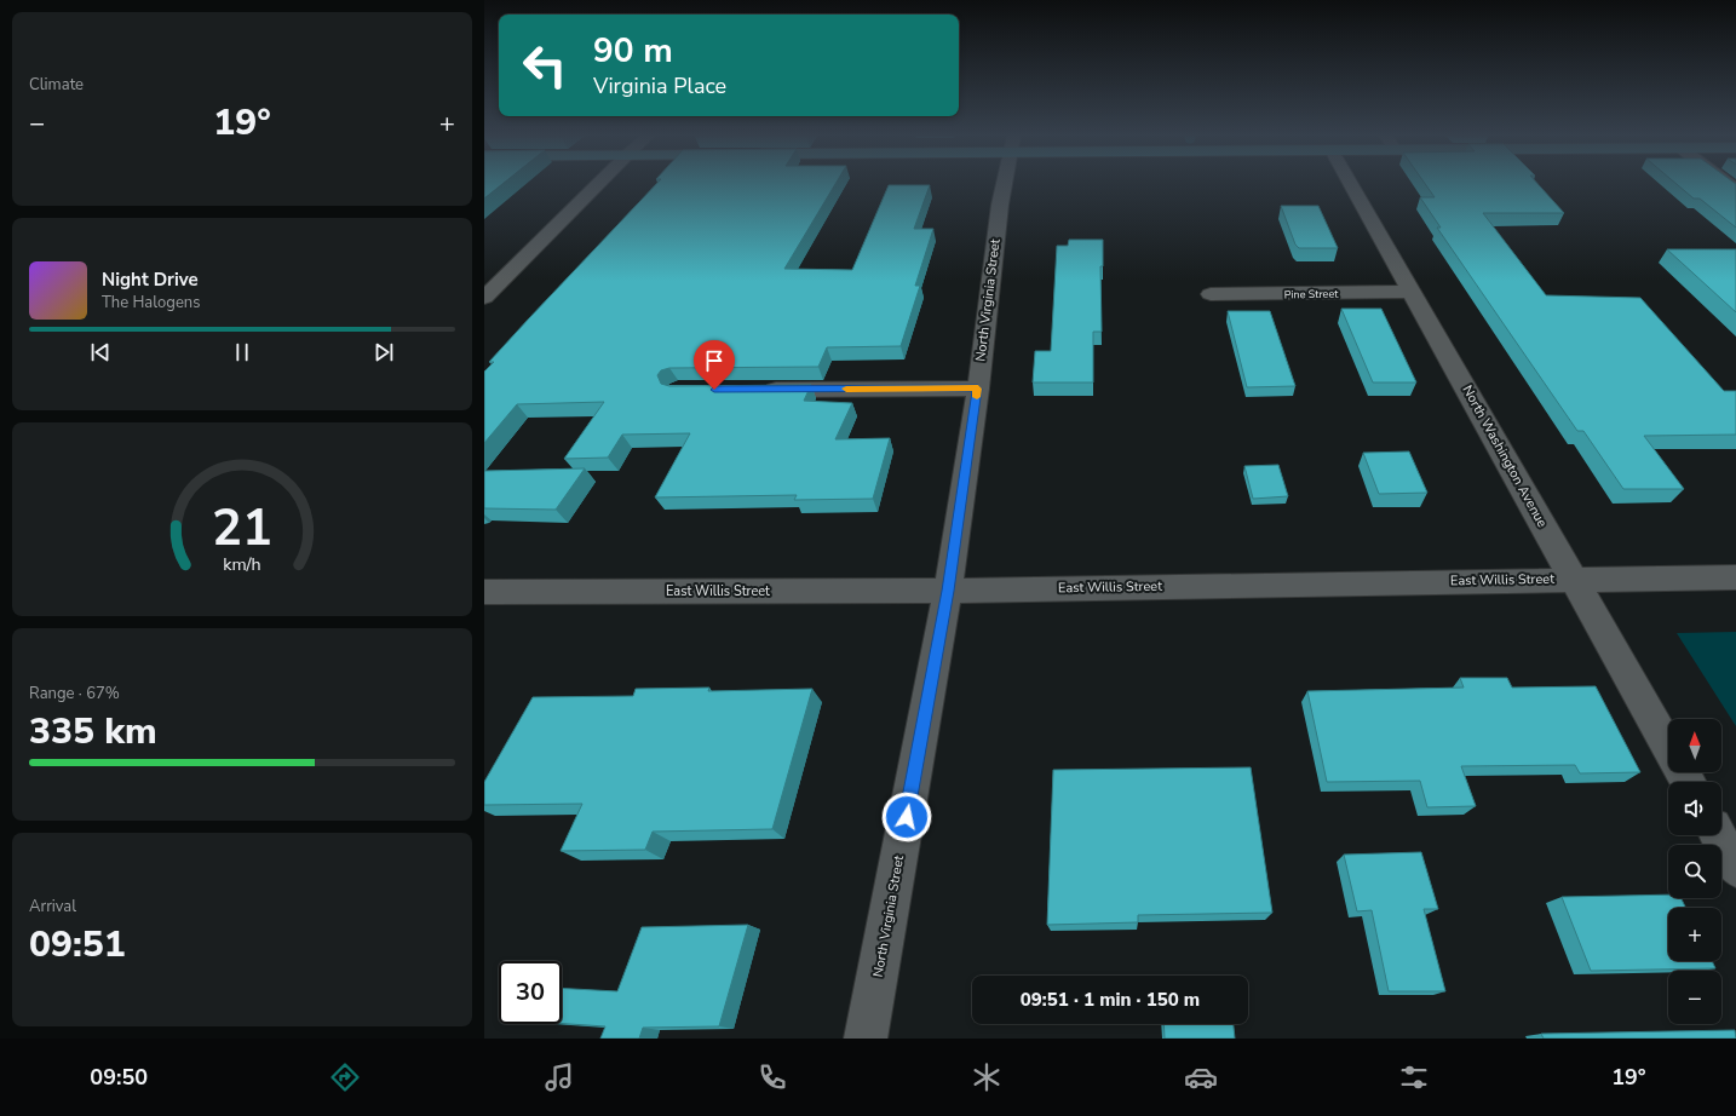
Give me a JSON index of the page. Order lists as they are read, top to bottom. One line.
{"streets":{"street":["Pine Street","North Virginia Street","North Washington Avenue","East Willis Street"]},"crossings":[["Pine Street","North Washington Avenue"],["North Virginia Street","East Willis Street"],["North Washington Avenue","East Willis Street"]],"north":"top","page":{"tile":["Climate",["Range · 67%","335 km"],["Arrival","09:51"]],"turn":["90 m","Virginia Place"],"heat":["−","19°","+"],"song":["Night Drive","The Halogens"],"map_buttons":["+","−"],"limit":"30","trip":"09:51 · 1 min · 150 m","tabs":["09:50","19°"],"gauge":["21","km/h"]}}
